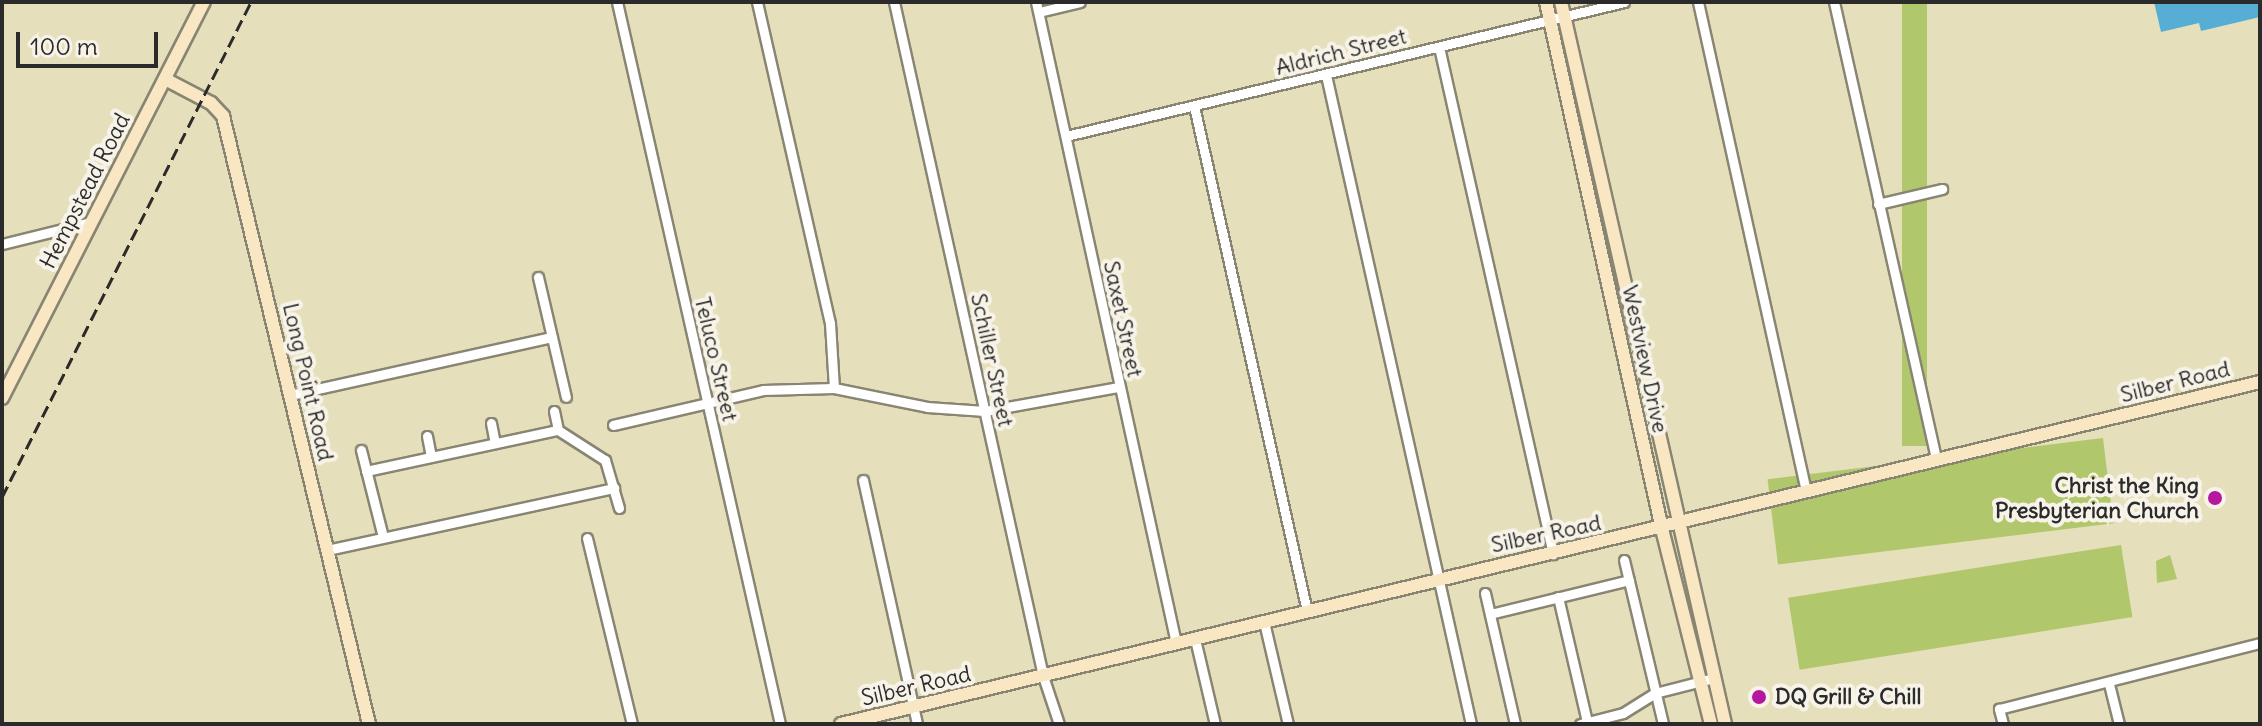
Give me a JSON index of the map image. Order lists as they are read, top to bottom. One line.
{"streets":{"main road":["Hempstead Road","Westview Drive","Long Point Road","Silber Road"],"street":["Aldrich Street","Saxet Street","Teluco Street","Schiller Street"]},"crossings":[["Aldrich Street","Saxet Street"],["Aldrich Street","Westview Drive"],["Hempstead Road","Long Point Road"],["Saxet Street","Silber Road"],["Westview Drive","Silber Road"],["Schiller Street","Silber Road"]],"places":["Christ the King Presbyterian Church","DQ Grill & Chill"],"scale_bar":"100 m"}
